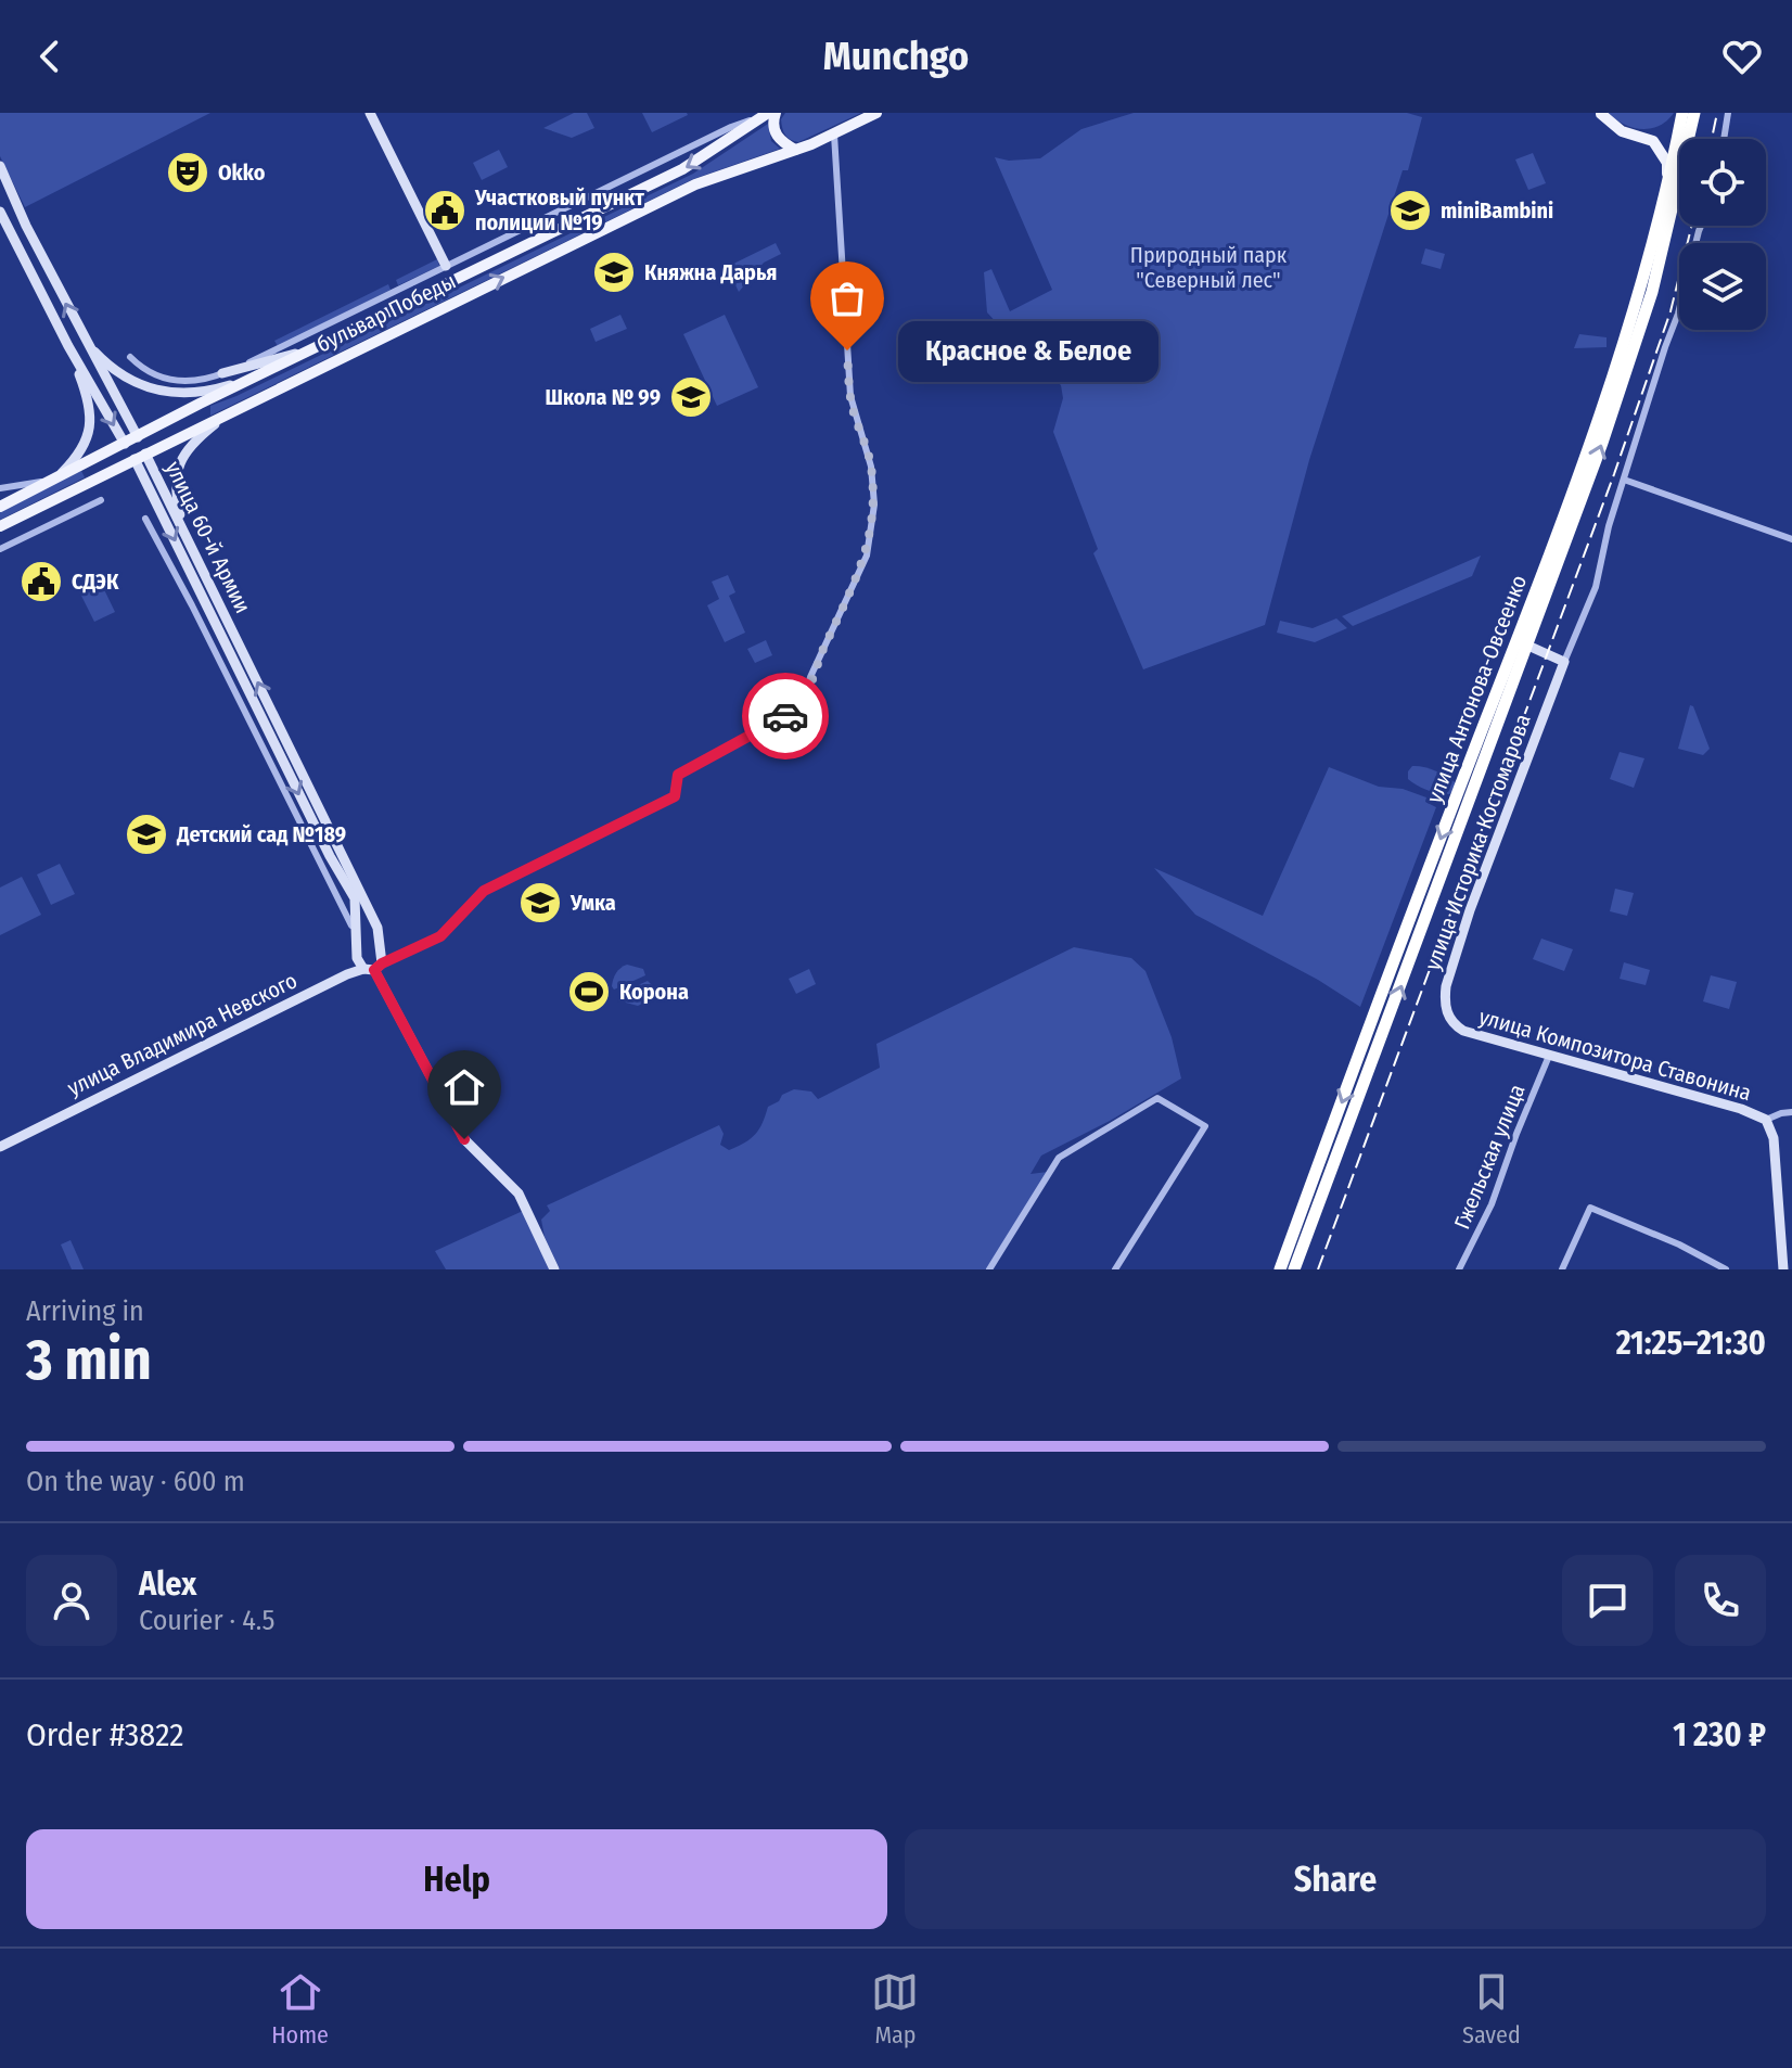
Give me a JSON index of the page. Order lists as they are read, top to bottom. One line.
{"streets":{"highway":["улица Антонова-Овсеенко"],"main road":["бульвар Победы","улица 60-й Армии"],"street":["улица Историка Костомарова","улица Владимира Невского","улица Композитора Ставонина","Гжельская улица"]},"crossings":[["бульвар Победы","улица 60-й Армии"],["бульвар Победы","улица Владимира Невского"],["улица 60-й Армии","улица Владимира Невского"],["улица Историка Костомарова","улица Композитора Ставонина"],["улица Композитора Ставонина","Гжельская улица"]],"parks":["Природный парк \"Северный лес\""],"places":{"theatre":["Okko"],"public building":["Участковый пункт полиции №19","СДЭК"],"school or university":["miniBambini","Княжна Дарья","Школа № 99","Детский сад №189","Умка"],"other":["Красное & Белое"],"sports":["Корона"]},"page":{"header":"Munchgo","bubble":"Красное & Белое","heading":["3 min","Arriving in","21:25–21:30"],"panel":["Alex","Courier · 4.5","Order #3822","1 230 ₽"],"bar":"On the way · 600 m","buttons":["Help","Share"],"tabs":["Home","Map","Saved"]}}
